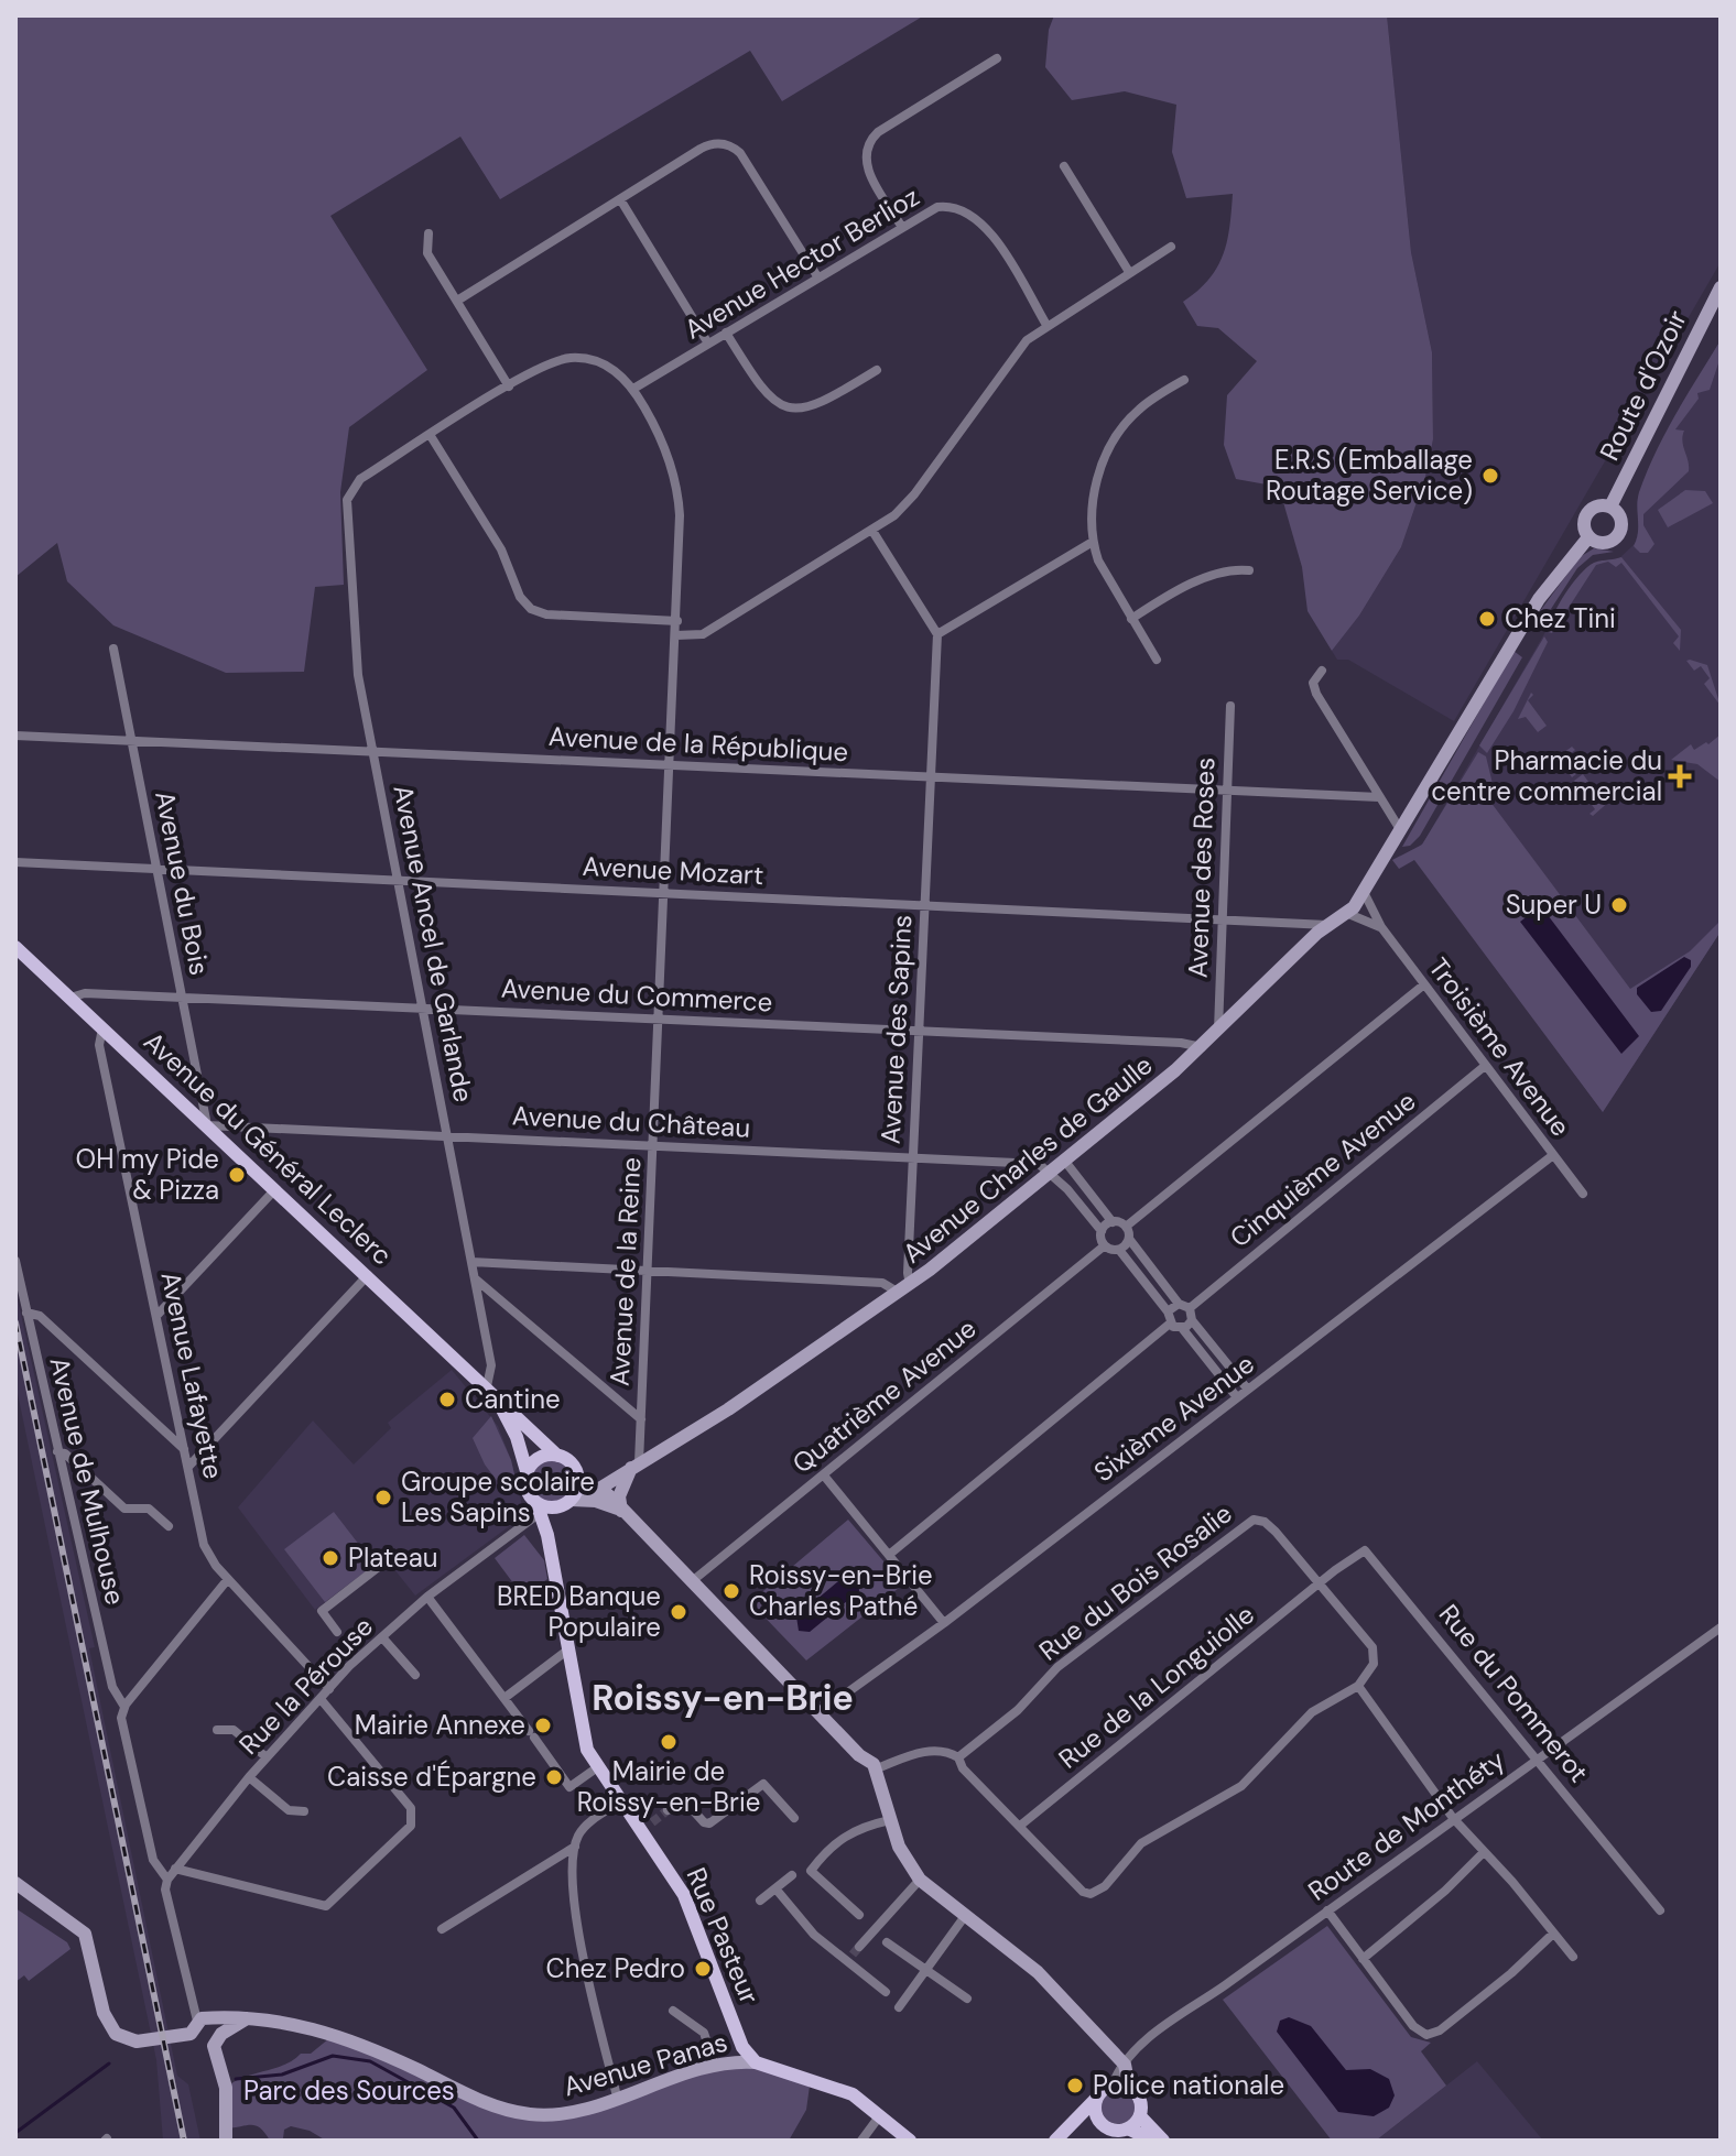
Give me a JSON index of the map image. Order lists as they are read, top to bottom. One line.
{"streets":{"main road":["Route d'Ozoir","Avenue du Général Leclerc","Avenue Charles de Gaulle","Rue Pasteur","Avenue Panas"],"street":["Avenue Hector Berlioz","Avenue de la République","Avenue des Roses","Avenue Mozart","Avenue du Bois","Avenue Ancel de Garlande","Avenue du Commerce","Avenue des Sapins","Troisième Avenue","Avenue du Château","Cinquième Avenue","Avenue de la Reine","Avenue Lafayette","Quatrième Avenue","Sixième Avenue","Avenue de Mulhouse","Rue du Bois Rosalie","Rue la Pérouse","Rue de la Longuiolle","Rue du Pommerot","Route de Monthéty"]},"crossings":[["Avenue Hector Berlioz","Avenue de la Reine"],["Route d'Ozoir","Avenue Charles de Gaulle"],["Avenue de la République","Avenue des Roses"],["Avenue de la République","Avenue du Bois"],["Avenue de la République","Avenue Ancel de Garlande"],["Avenue de la République","Avenue des Sapins"],["Avenue de la République","Avenue de la Reine"],["Avenue des Roses","Avenue Mozart"],["Avenue des Roses","Avenue Charles de Gaulle"],["Avenue Mozart","Avenue du Bois"],["Avenue Mozart","Avenue Ancel de Garlande"],["Avenue Mozart","Avenue des Sapins"],["Avenue Mozart","Avenue Charles de Gaulle"],["Avenue Mozart","Avenue de la Reine"],["Avenue du Bois","Avenue du Commerce"],["Avenue du Bois","Avenue du Château"],["Avenue du Bois","Avenue du Général Leclerc"],["Avenue Ancel de Garlande","Avenue du Commerce"],["Avenue Ancel de Garlande","Avenue du Château"],["Avenue Ancel de Garlande","Avenue du Général Leclerc"],["Avenue du Commerce","Avenue des Sapins"],["Avenue du Commerce","Avenue du Général Leclerc"],["Avenue du Commerce","Avenue Charles de Gaulle"],["Avenue du Commerce","Avenue de la Reine"],["Avenue des Sapins","Avenue du Château"],["Avenue des Sapins","Avenue Charles de Gaulle"],["Troisième Avenue","Avenue Charles de Gaulle"],["Troisième Avenue","Cinquième Avenue"],["Troisième Avenue","Sixième Avenue"],["Avenue du Château","Avenue du Général Leclerc"],["Avenue du Château","Avenue Charles de Gaulle"],["Avenue du Château","Avenue de la Reine"],["Avenue du Général Leclerc","Avenue Lafayette"],["Avenue du Général Leclerc","Rue la Pérouse"],["Avenue du Général Leclerc","Rue Pasteur"],["Avenue Charles de Gaulle","Avenue de la Reine"],["Avenue Lafayette","Rue la Pérouse"],["Rue du Bois Rosalie","Rue de la Longuiolle"],["Rue du Bois Rosalie","Rue du Pommerot"],["Rue la Pérouse","Rue Pasteur"],["Rue de la Longuiolle","Rue du Pommerot"],["Rue du Pommerot","Route de Monthéty"],["Rue Pasteur","Avenue Panas"]],"districts":["Roissy-en-Brie"],"parks":["Parc des Sources"],"places":{"other":["E.R.S (Emballage Routage Service)","Chez Tini","Super U","OH my Pide & Pizza","Cantine","Groupe scolaire Les Sapins","Plateau","Roissy-en-Brie Charles Pathé","BRED Banque Populaire","Mairie Annexe","Mairie de Roissy-en-Brie","Caisse d'Épargne","Chez Pedro","Police nationale"],"health":["Pharmacie du centre commercial"]}}
